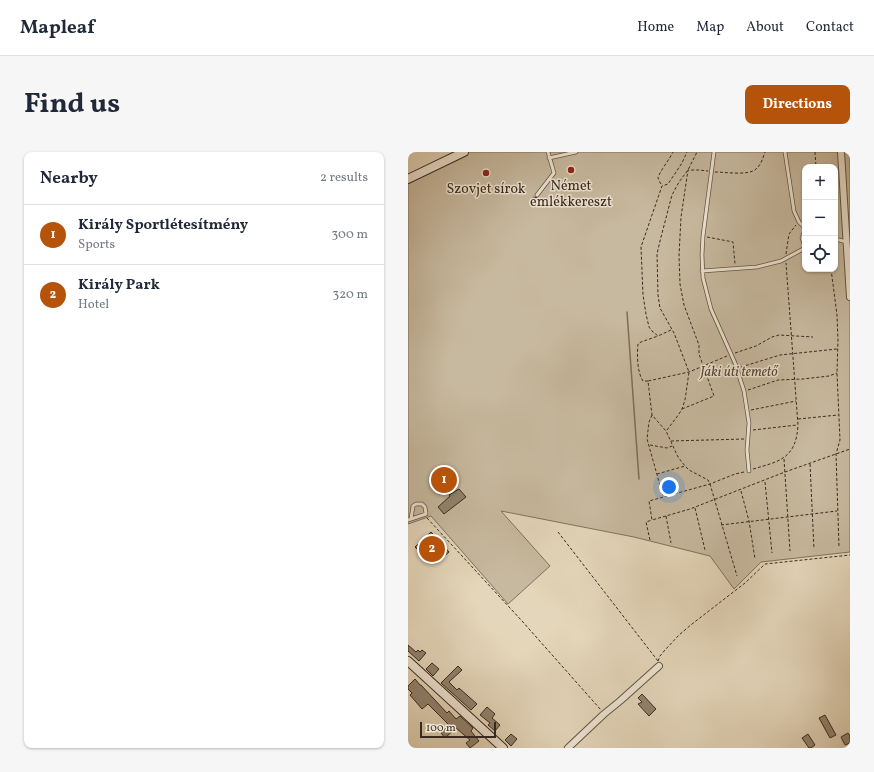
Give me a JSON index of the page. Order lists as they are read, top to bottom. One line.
{"parks":["Jáki úti temető"],"places":["Német emlékkereszt","Szovjet sírok"],"scale_bar":"100 m","page":{"header":"Mapleaf","nav":["Home","Map","About","Contact"],"title":"Find us","buttons":"Directions","heading":["Nearby","2 results"],"map_buttons":["+","−"],"list":[{"mark":"1","name":"Király Sportlétesítmény","note":"Sports","value":"300 m"},{"mark":"2","name":"Király Park","note":"Hotel","value":"320 m"}],"pins":["1","2"],"scale":"100 m"}}
